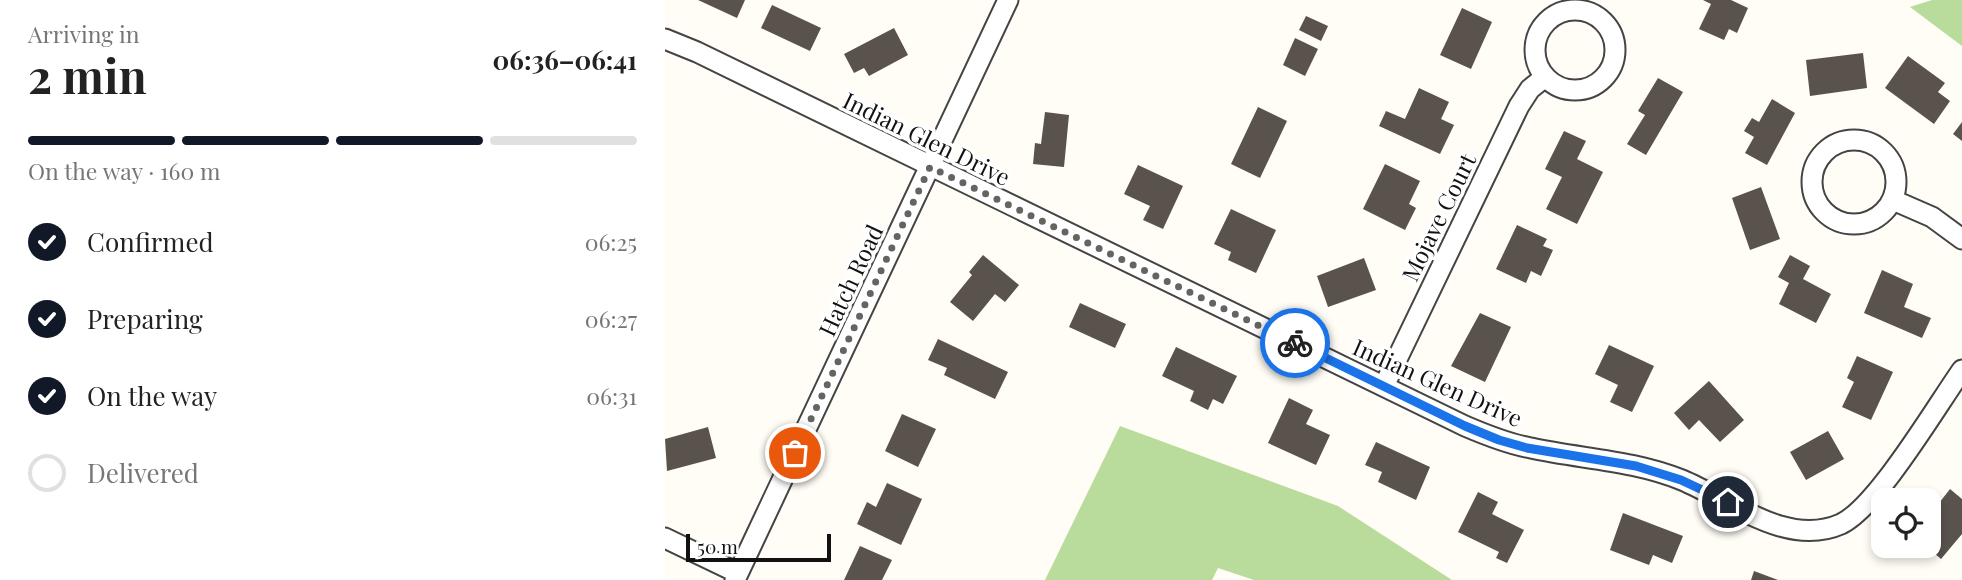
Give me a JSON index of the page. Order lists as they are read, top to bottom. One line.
{"streets":{"street":["Indian Glen Drive","Mojave Court","Hatch Road"]},"crossings":[["Indian Glen Drive","Mojave Court"],["Indian Glen Drive","Hatch Road"]],"scale_bar":"50 m","page":{"heading":["2 min","Arriving in","06:36–06:41"],"bar":"On the way · 160 m","list":[["Confirmed","06:25"],["Preparing","06:27"],["On the way","06:31"],"Delivered"],"scale":"50 m"}}
